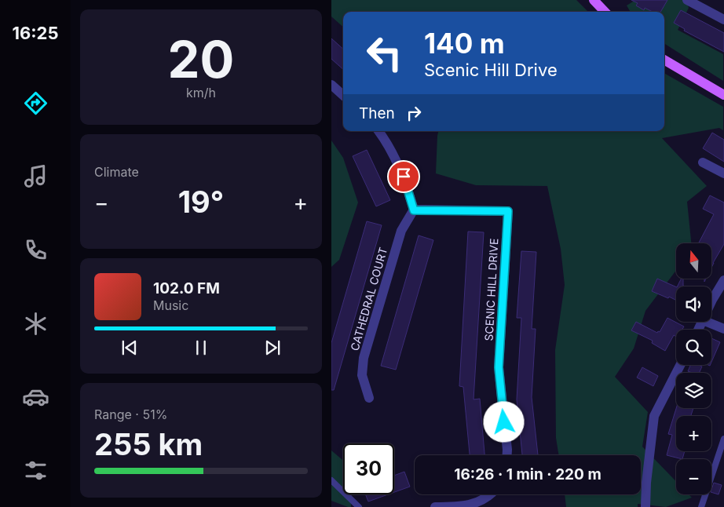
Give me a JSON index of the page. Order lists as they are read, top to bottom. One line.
{"streets":{"street":["SCENIC HILL DRIVE","CATHEDRAL COURT"]},"crossings":[["SCENIC HILL DRIVE","CATHEDRAL COURT"]],"north":"top","page":{"tabs":"16:25","tile":[["20","km/h"],"Climate",["Range · 51%","255 km"]],"turn":["140 m","Scenic Hill Drive"],"then":"Then","heat":["−","19°","+"],"map_buttons":["+","−"],"song":["102.0 FM","Music"],"limit":"30","trip":"16:26 · 1 min · 220 m"}}
